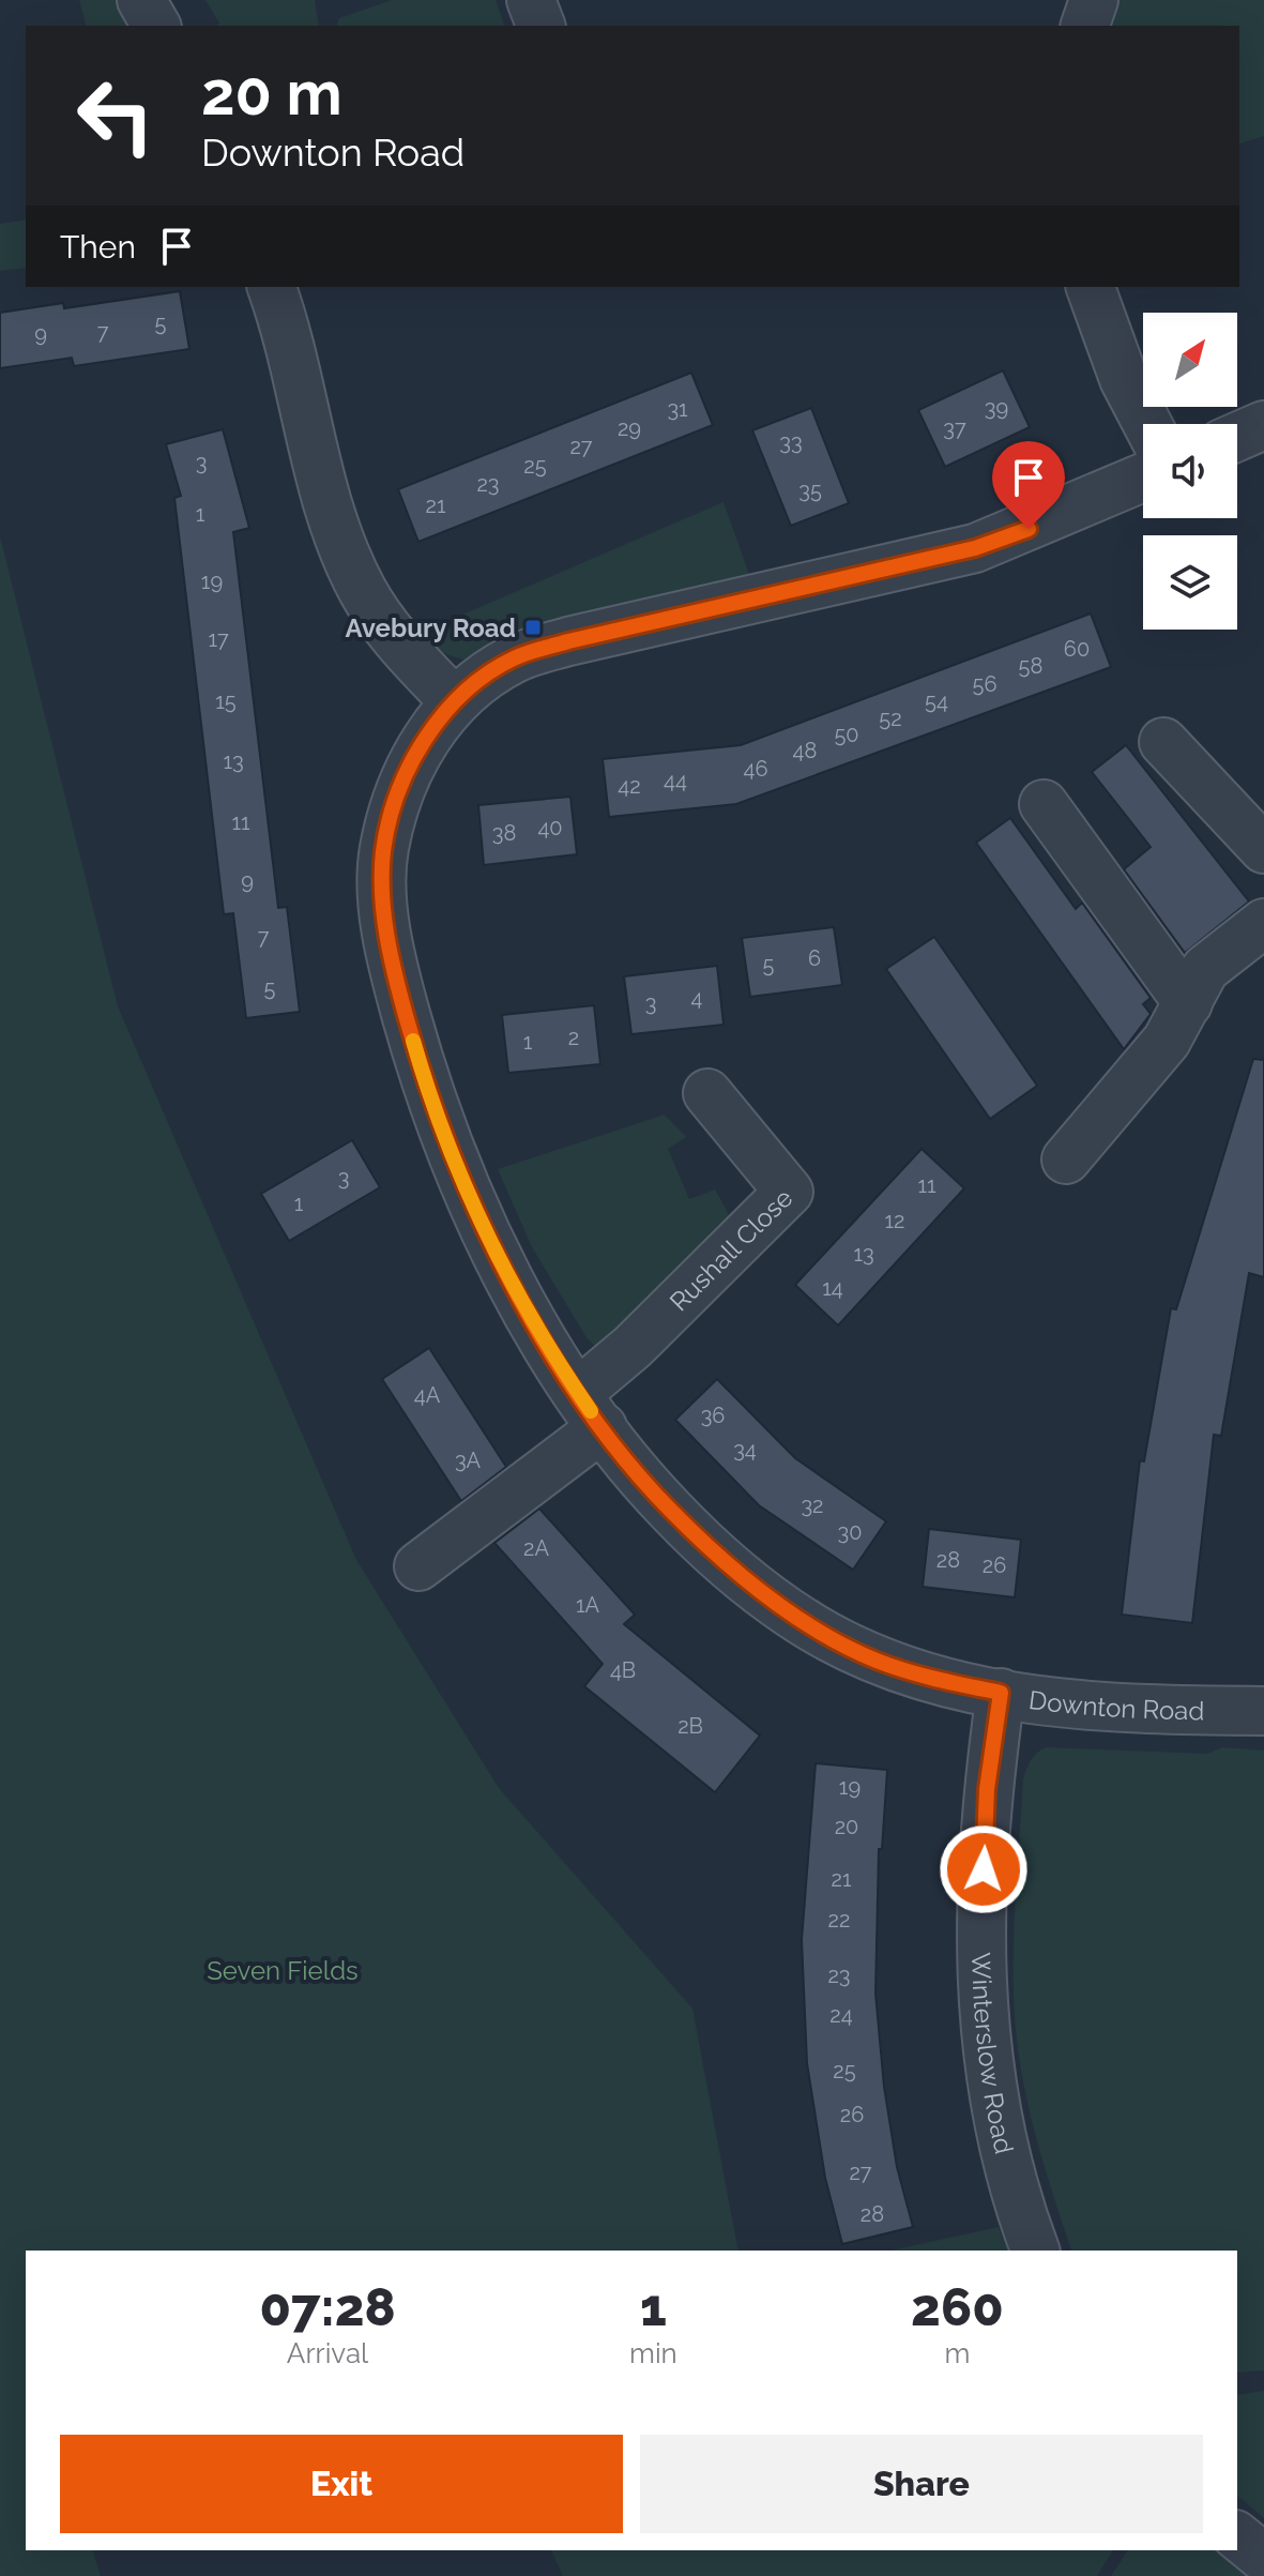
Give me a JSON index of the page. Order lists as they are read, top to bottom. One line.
{"streets":{"street":["Rushall Close","Downton Road","Winterslow Road"]},"crossings":[["Rushall Close","Downton Road"],["Downton Road","Winterslow Road"]],"parks":["Seven Fields"],"places":{"transit":["Avebury Road"]},"house_numbers":["5","7","9","39","31","29","37","33","27","3","25","23","35","21","1","19","17","60","58","56","15","54","52","50","48","13","46","44","42","11","40","38","9","7","6","5","5","4","3","2","1","3","11","1","12","13","14","4A","36","34","3A","32","30","2A","28","26","1A","4B","2B","19","20","21","22","23","24","25","26","27","28"],"north":"top right","page":{"turn":["20 m","Downton Road"],"then":"Then","eta":["07:28","Arrival","1","min","260","m"],"buttons":["Exit","Share"]}}
